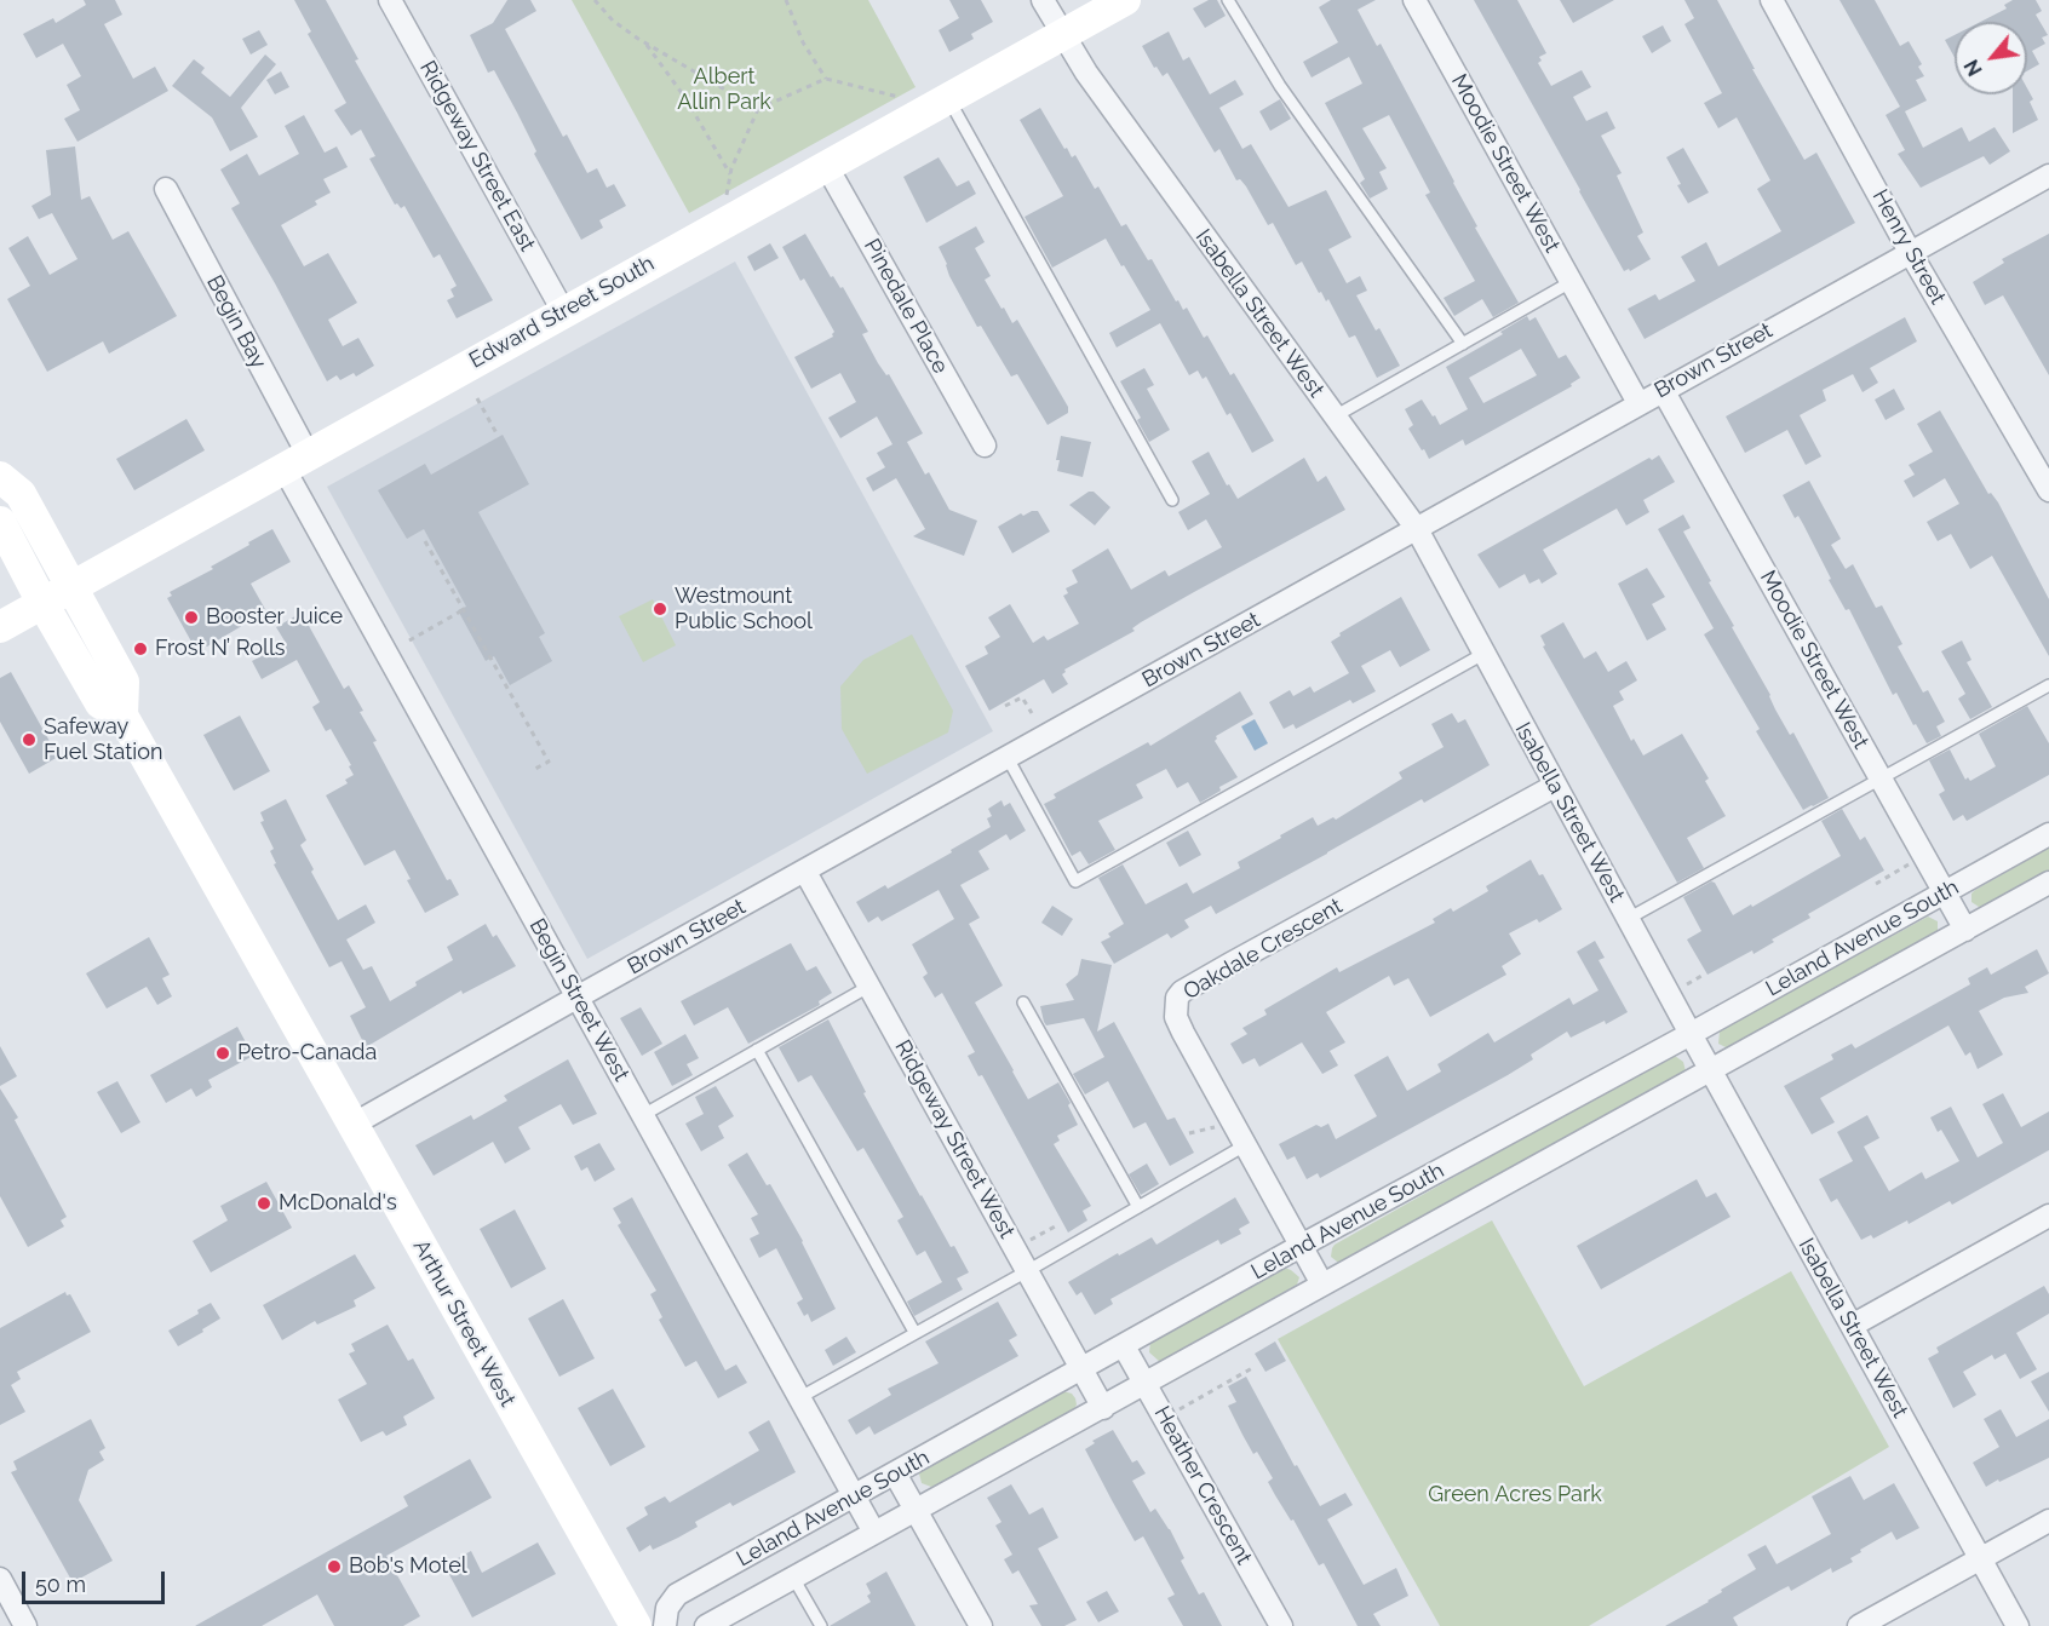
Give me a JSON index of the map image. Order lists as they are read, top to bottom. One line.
{"streets":{"main road":["Edward Street South","Arthur Street West"],"street":["Ridgeway Street East","Moodie Street West","Henry Street","Pinedale Place","Isabella Street West","Begin Bay","Brown Street","Leland Avenue South","Oakdale Crescent","Begin Street West","Ridgeway Street West","Heather Crescent"]},"crossings":[["Ridgeway Street East","Edward Street South"],["Moodie Street West","Brown Street"],["Moodie Street West","Leland Avenue South"],["Henry Street","Brown Street"],["Pinedale Place","Edward Street South"],["Edward Street South","Isabella Street West"],["Edward Street South","Begin Bay"],["Edward Street South","Begin Street West"],["Edward Street South","Arthur Street West"],["Isabella Street West","Brown Street"],["Isabella Street West","Leland Avenue South"],["Isabella Street West","Oakdale Crescent"],["Begin Bay","Begin Street West"],["Brown Street","Begin Street West"],["Brown Street","Ridgeway Street West"],["Brown Street","Arthur Street West"],["Leland Avenue South","Oakdale Crescent"],["Leland Avenue South","Begin Street West"],["Leland Avenue South","Ridgeway Street West"],["Leland Avenue South","Arthur Street West"],["Leland Avenue South","Heather Crescent"]],"parks":["Albert Allin Park","Green Acres Park"],"places":["Westmount Public School","Booster Juice","Frost N’ Rolls","Safeway Fuel Station","Petro-Canada","McDonald's","Bob's Motel"],"scale_bar":"50 m","north":"bottom left"}
